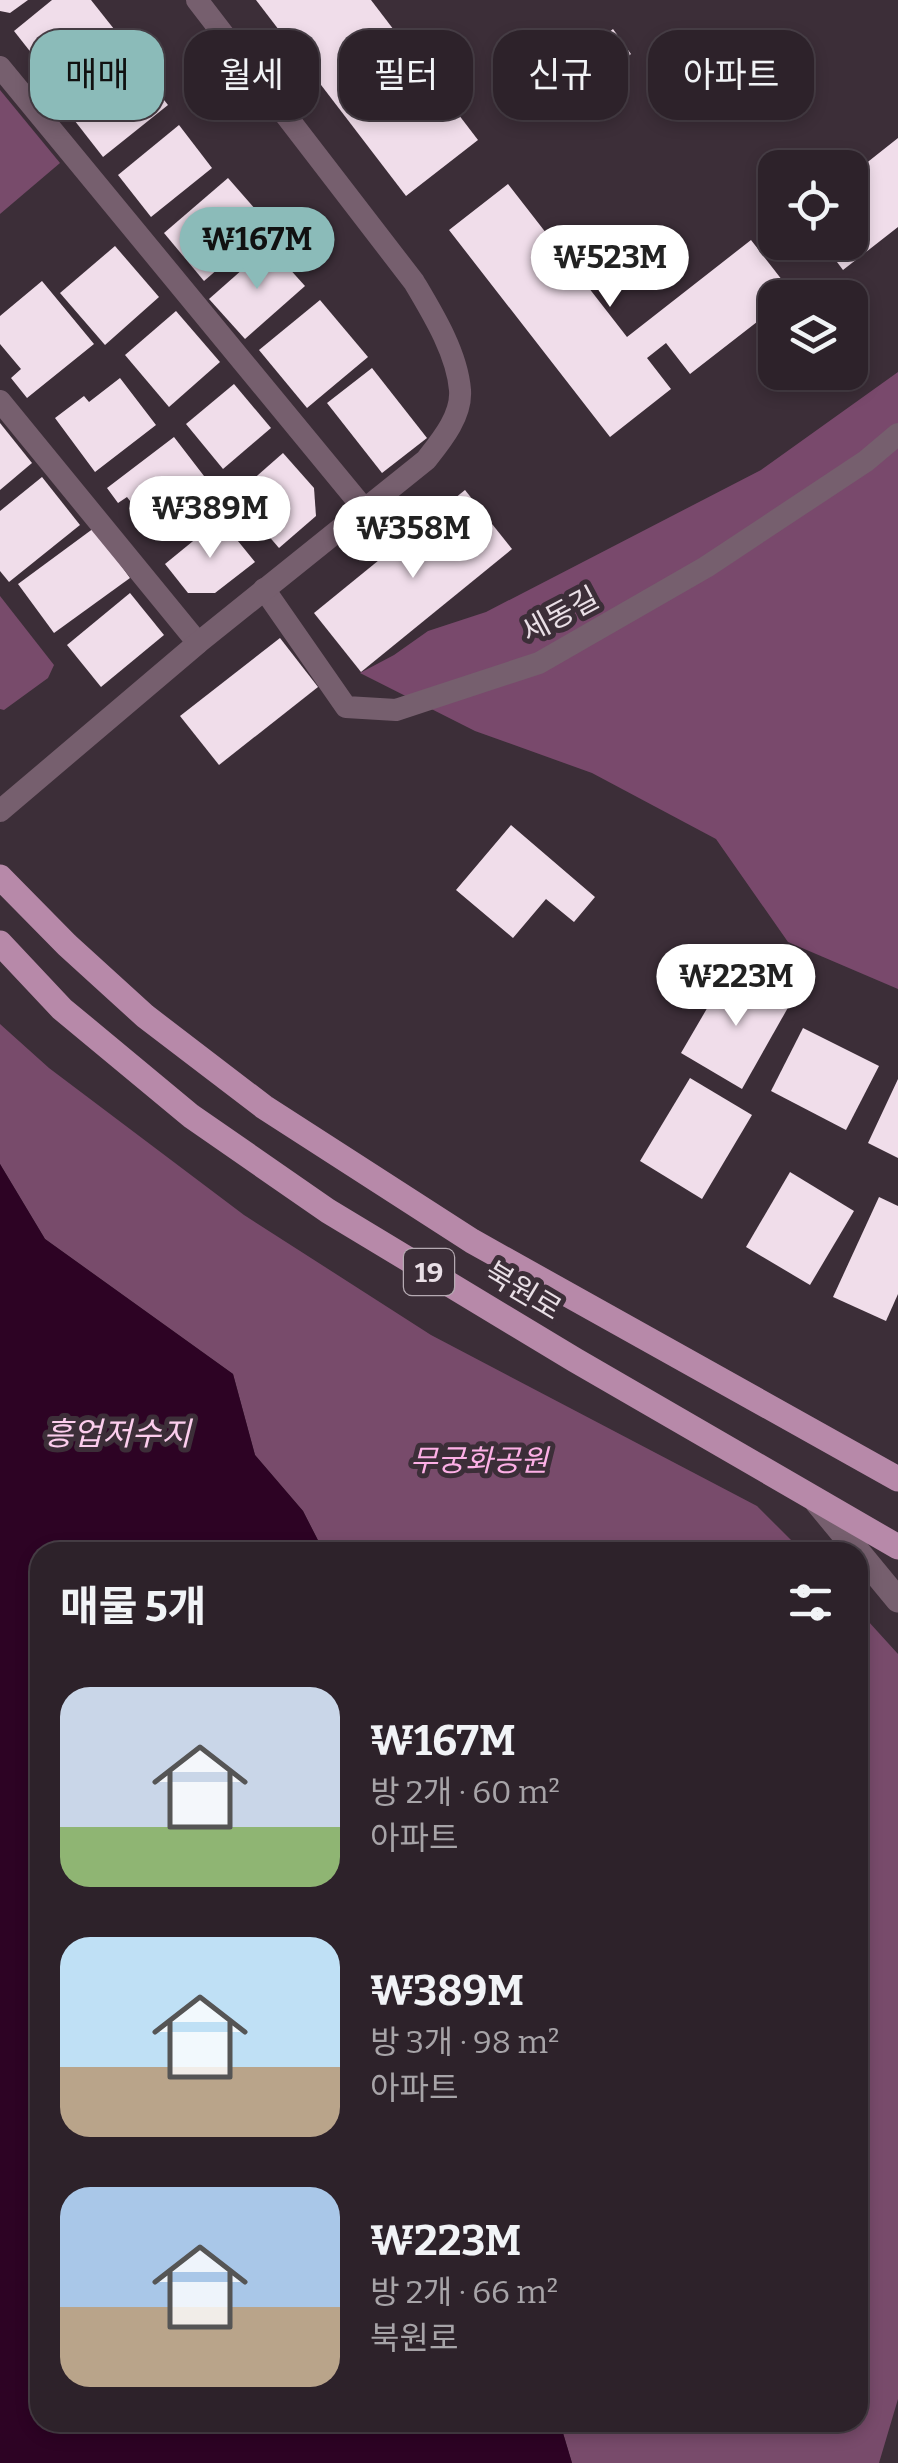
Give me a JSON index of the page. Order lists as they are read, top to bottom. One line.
{"streets":{"main road":["19","북원로"],"lane":["세동길"]},"water":["흥업저수지"],"parks":["무궁화공원"],"page":{"chip":["매매","월세","필터","신규","아파트"],"price":["₩167M","₩523M","₩389M","₩358M","₩223M"],"heading":"매물 5개","list":[{"name":"₩167M","note":"방 2개 · 60 m² · 아파트"},{"name":"₩389M","note":"방 3개 · 98 m² · 아파트"},{"name":"₩223M","note":"방 2개 · 66 m² · 북원로"}]}}
